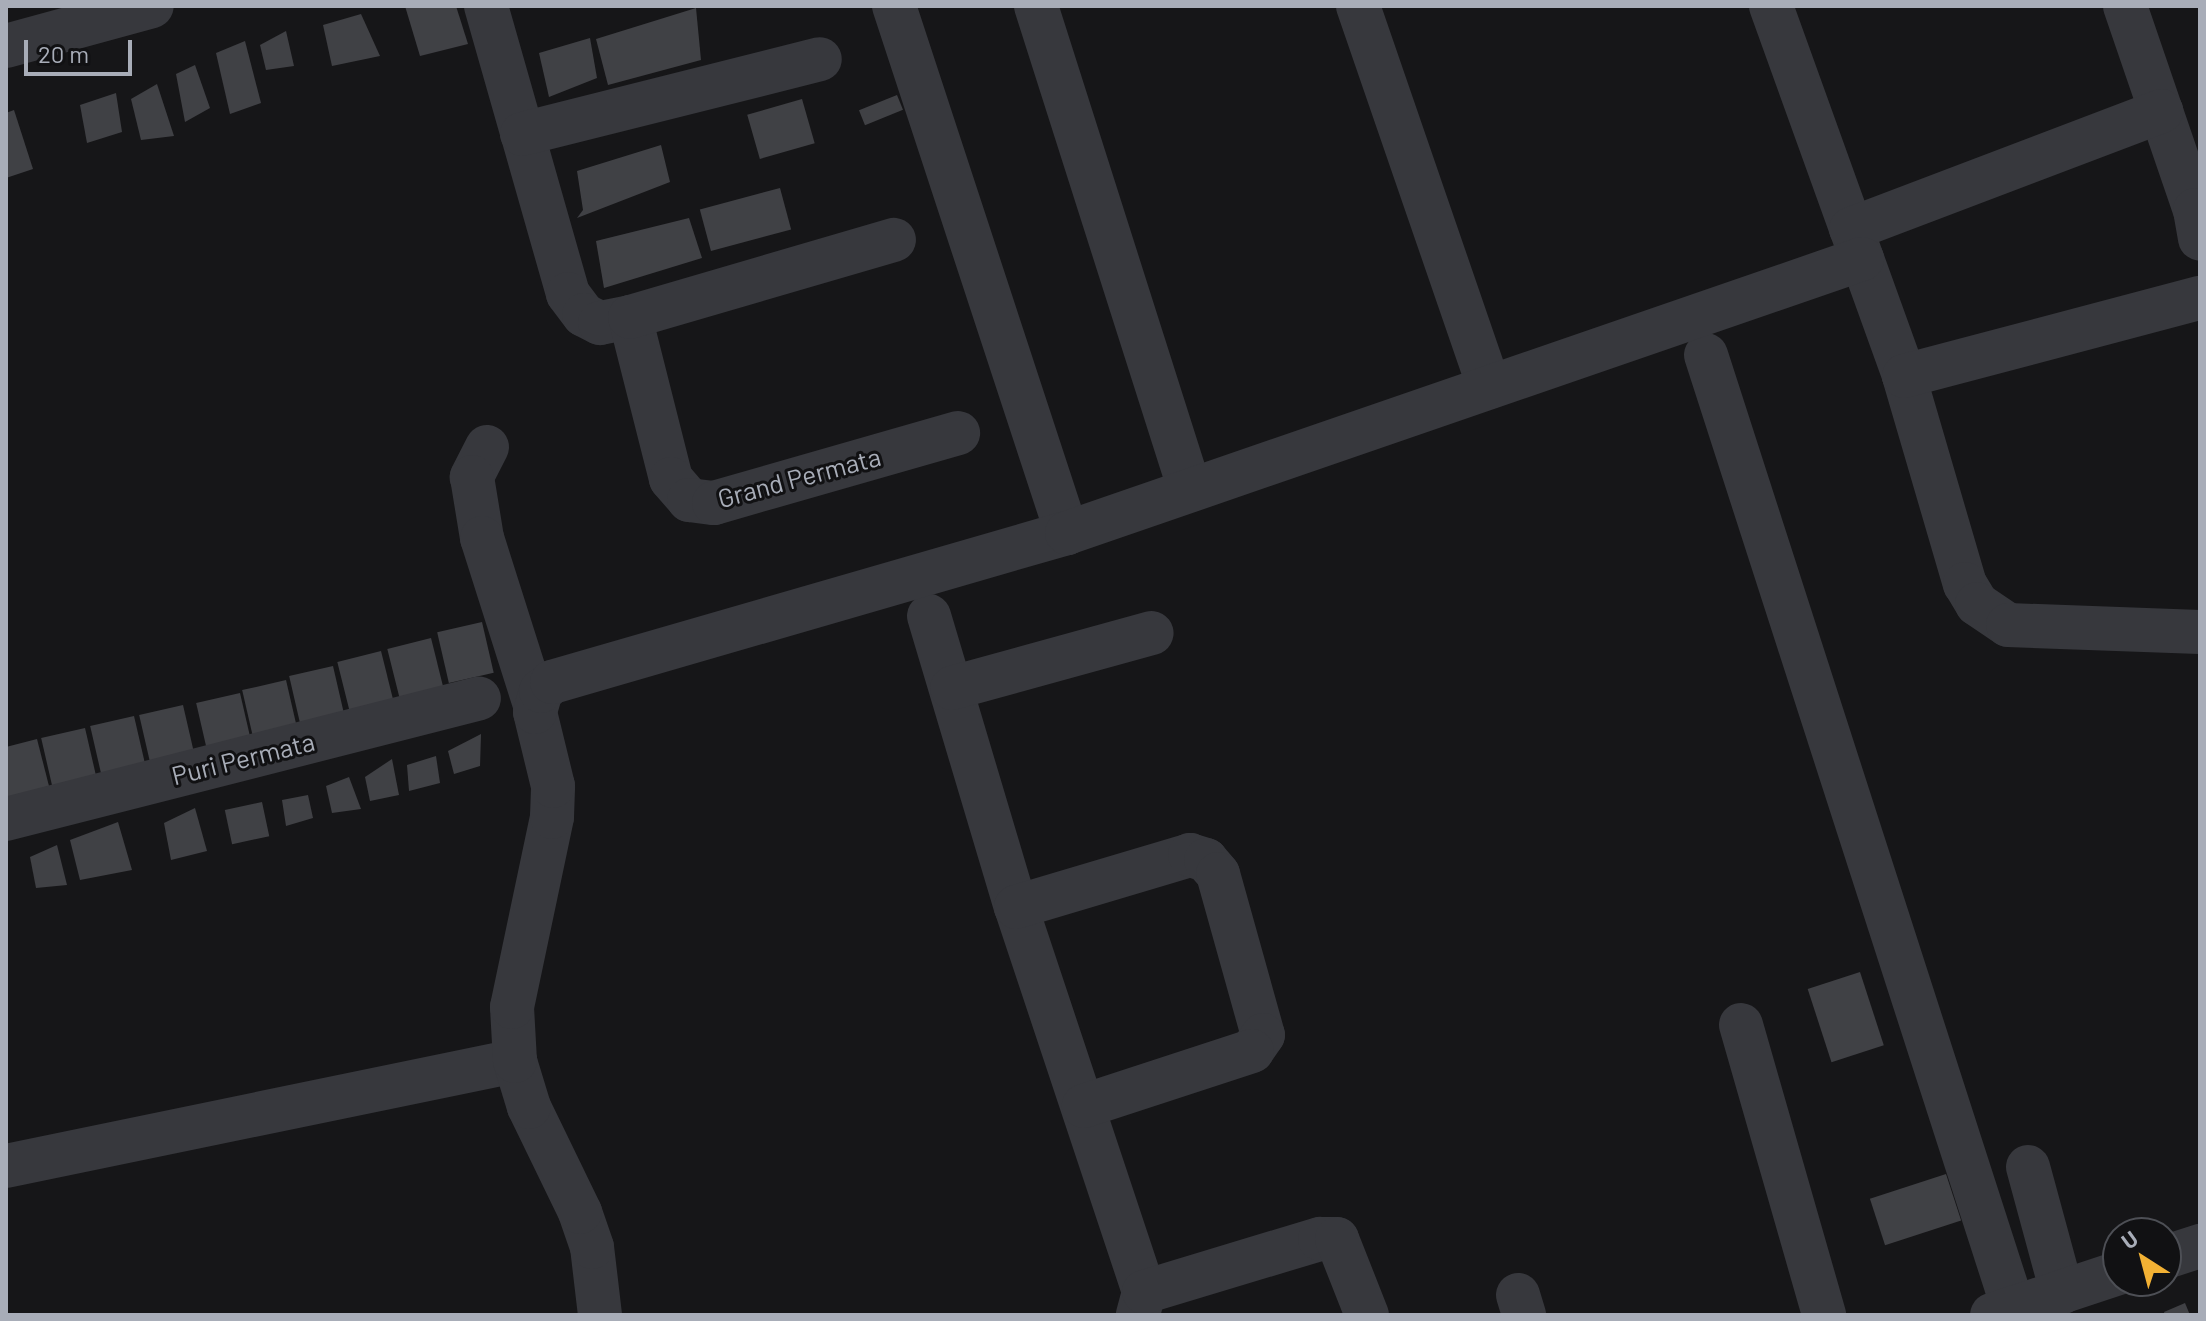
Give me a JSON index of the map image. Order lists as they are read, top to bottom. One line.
{"streets":{"street":["Grand Permata","Puri Permata"]},"scale_bar":"20 m","north":"top left"}
